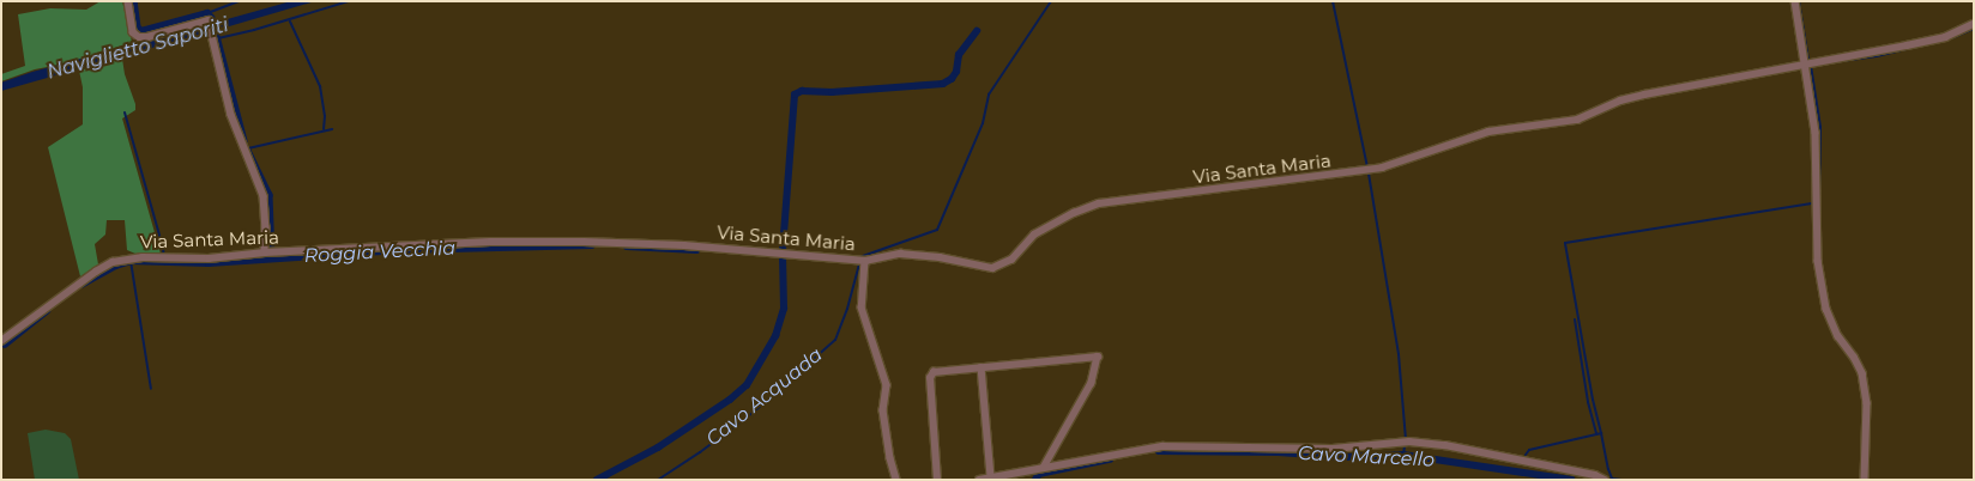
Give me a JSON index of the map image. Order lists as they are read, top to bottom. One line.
{"streets":{"street":["Via Santa Maria"]},"water":["Naviglietto Saporiti","Roggia Vecchia","Cavo Acquada","Cavo Marcello"]}
